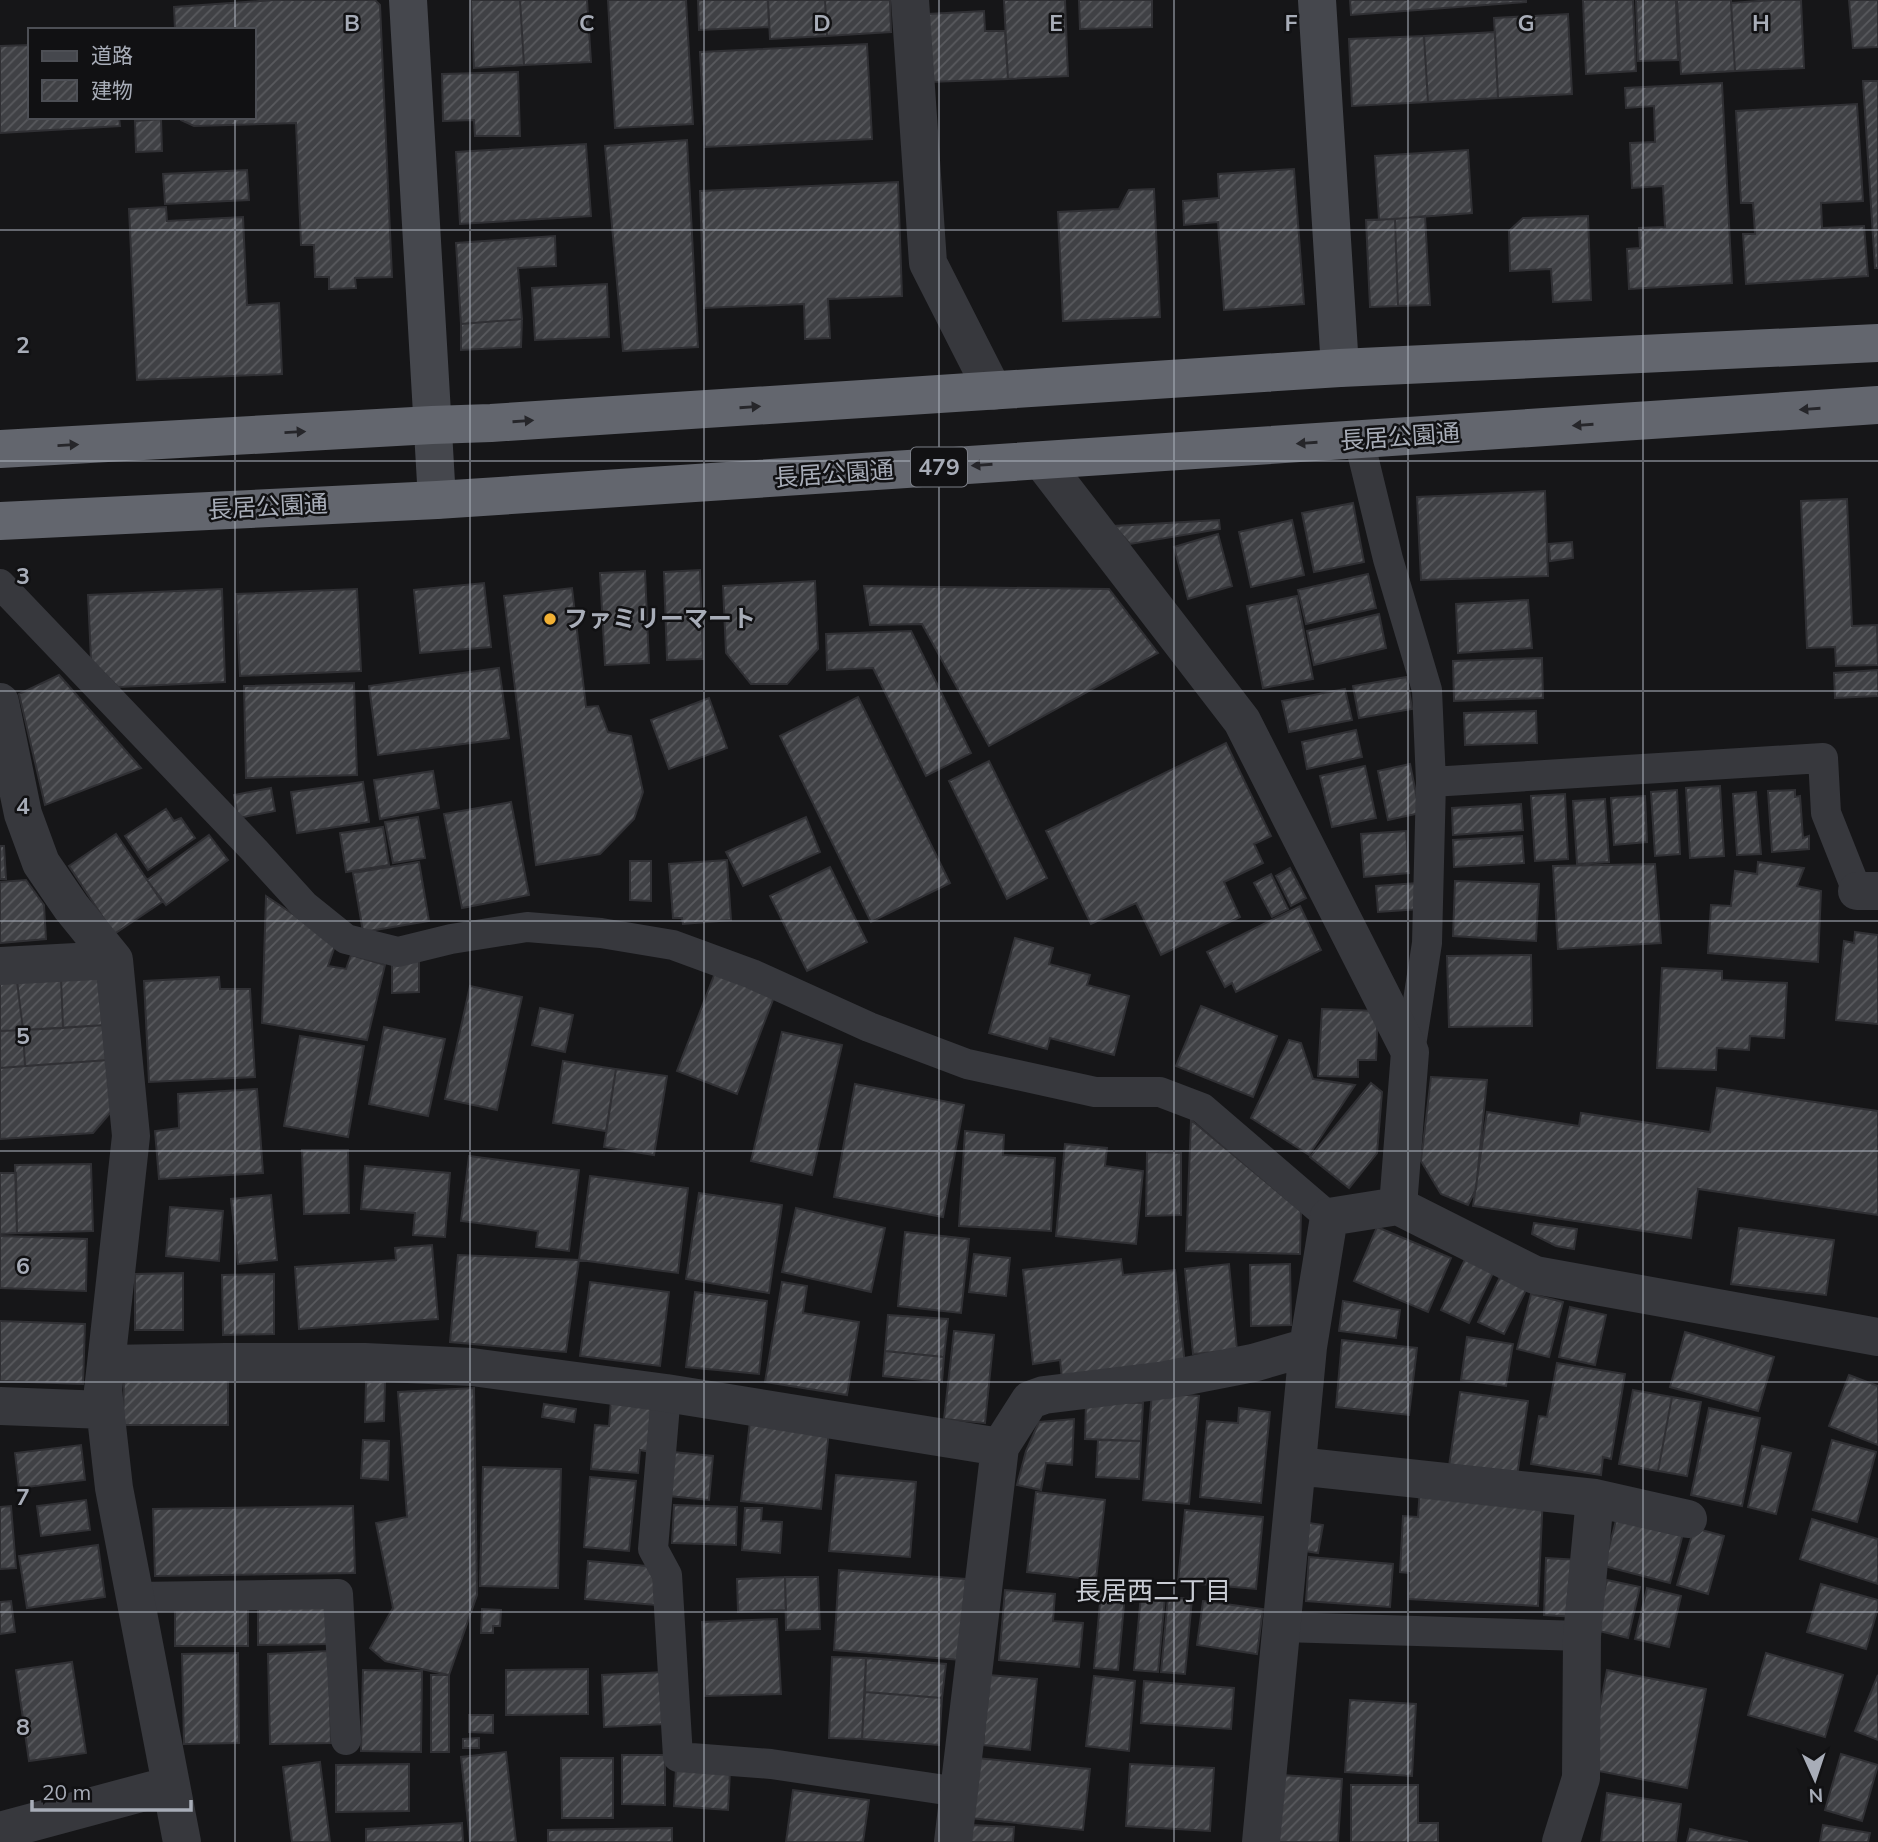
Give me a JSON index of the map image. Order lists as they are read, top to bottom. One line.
{"streets":{"highway":["長居公園通","479"]},"districts":["長居西二丁目"],"places":["ファミリーマート"],"legend":["道路","建物"],"scale_bar":"20 m","north":"bottom","grid":{"columns":["B","C","D","E","F","G","H"],"rows":["2","3","4","5","6","7","8"]}}
